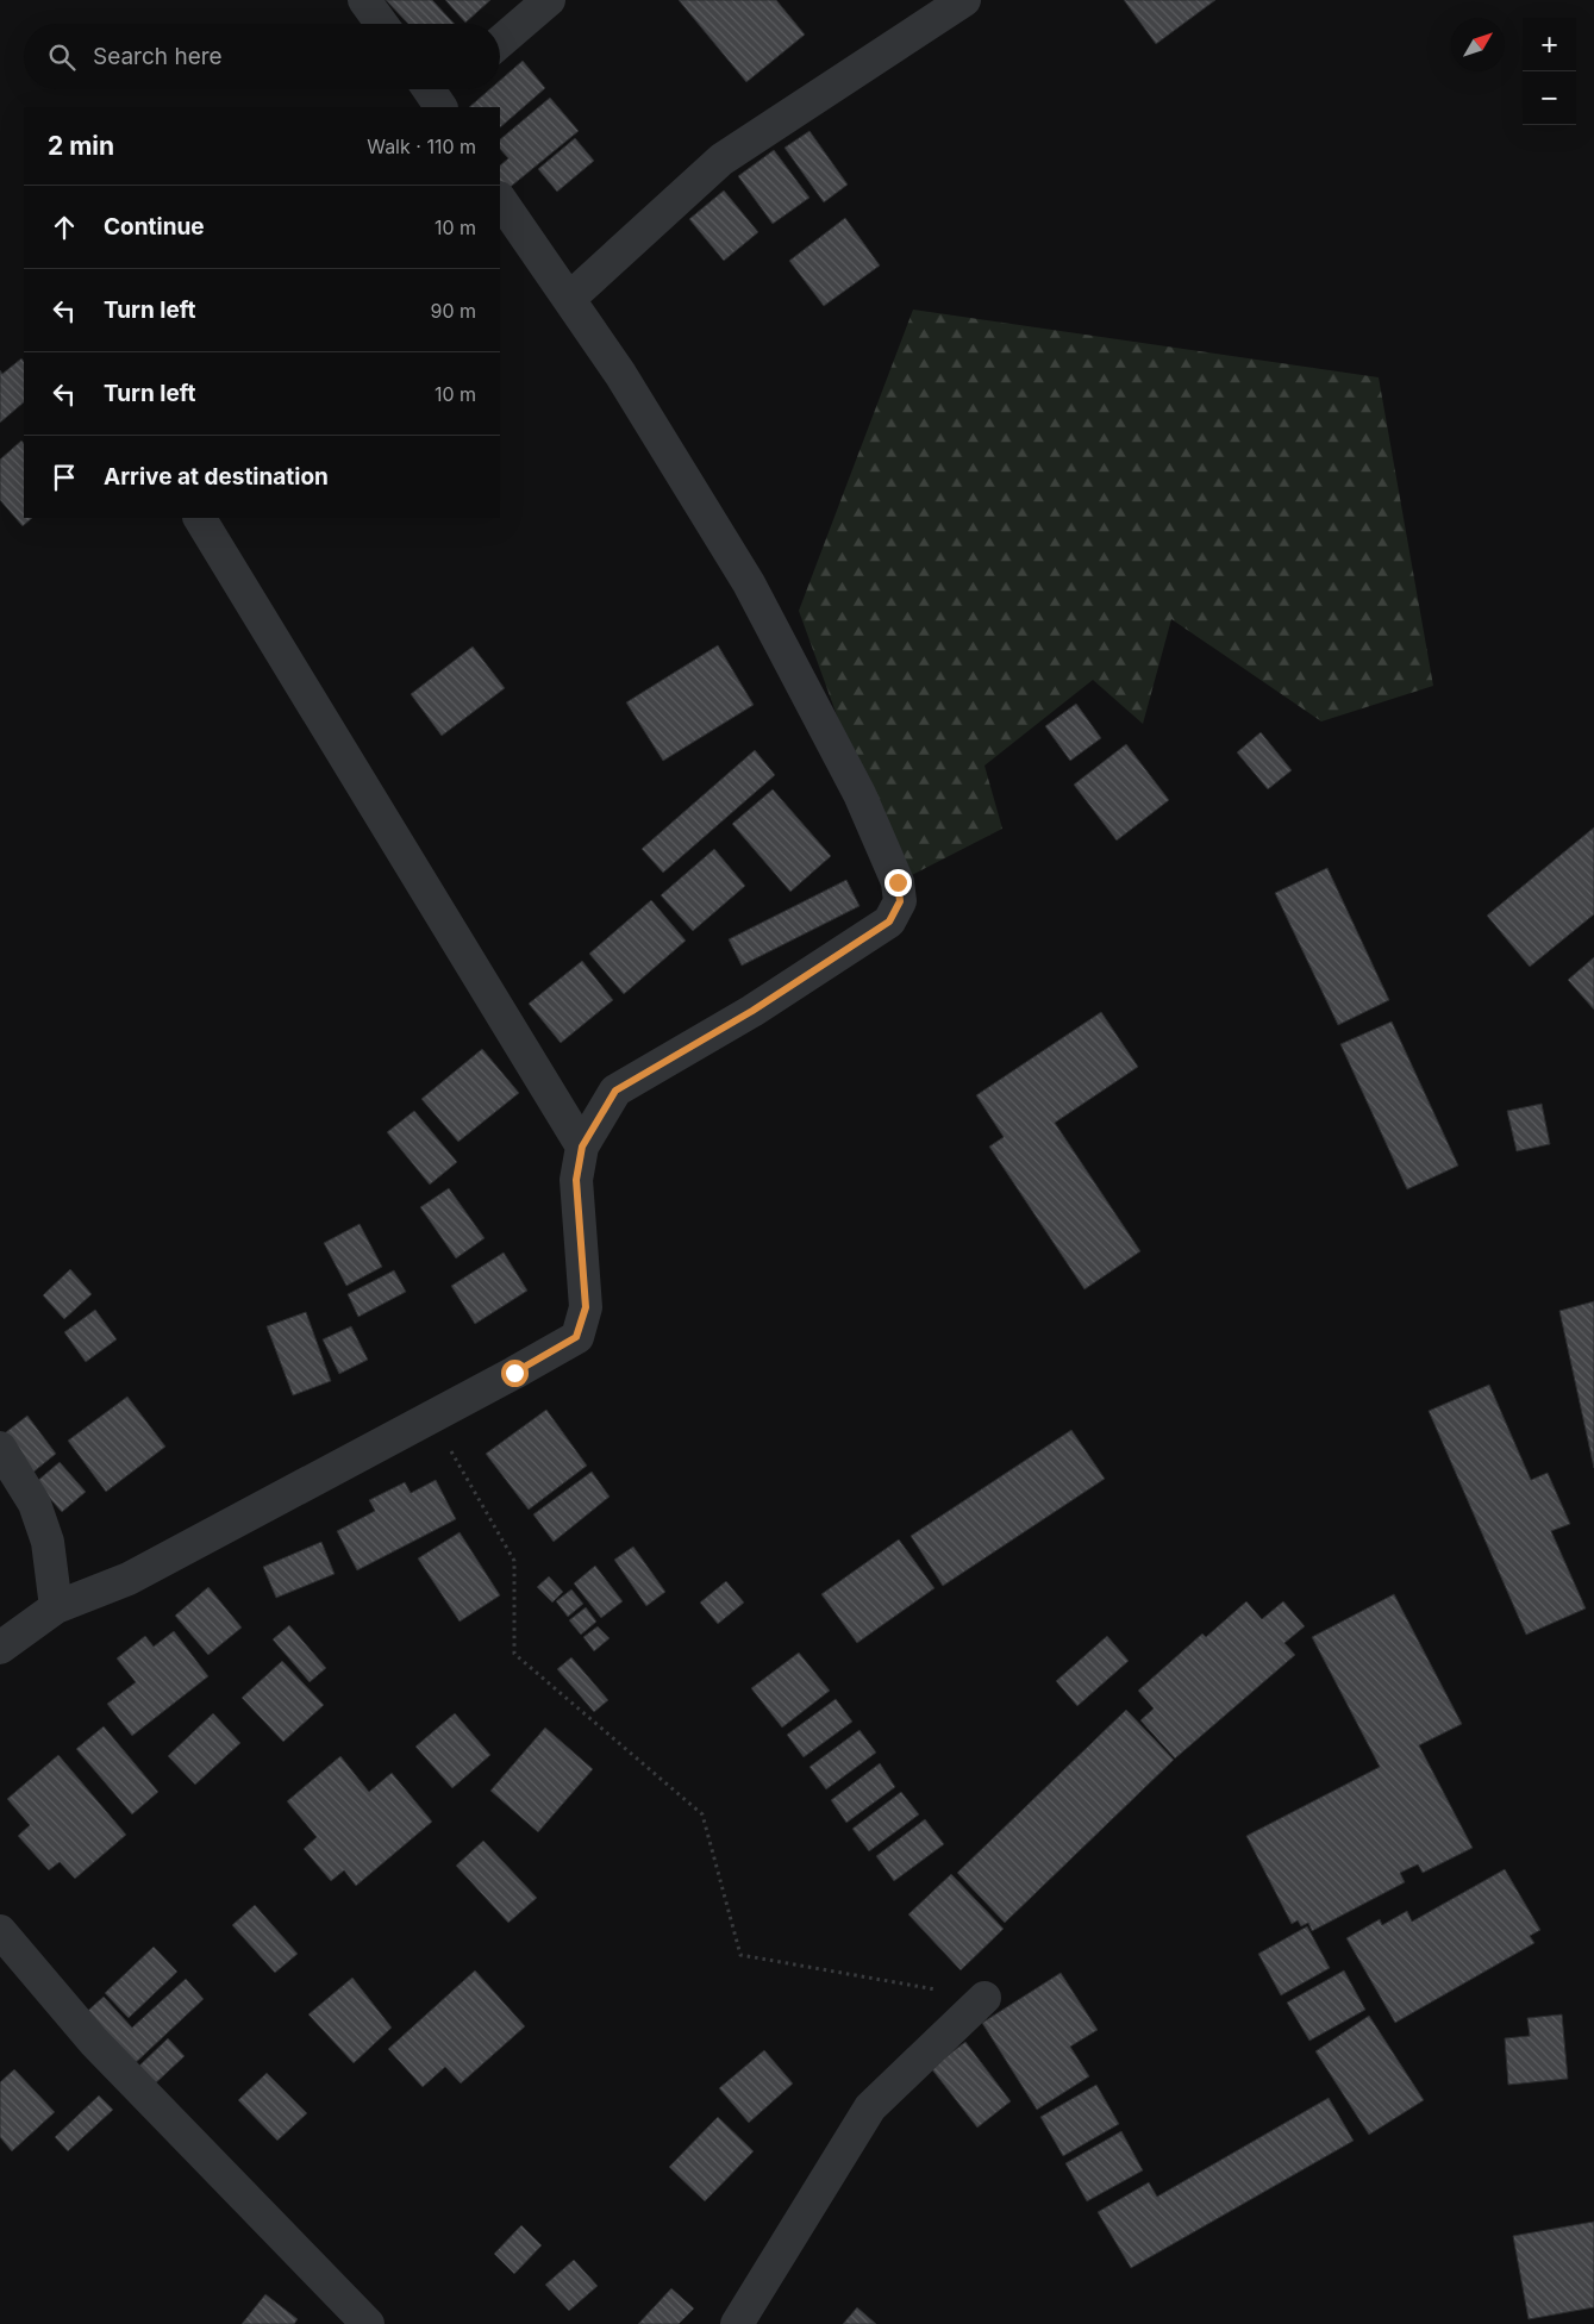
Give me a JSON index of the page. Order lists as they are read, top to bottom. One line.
{"north":"top right","page":{"map_buttons":["+","−"],"search":"Search here","heading":["2 min","Walk · 110 m"],"list":[["Continue","10 m"],["Turn left","90 m"],["Turn left","10 m"],"Arrive at destination"]}}
